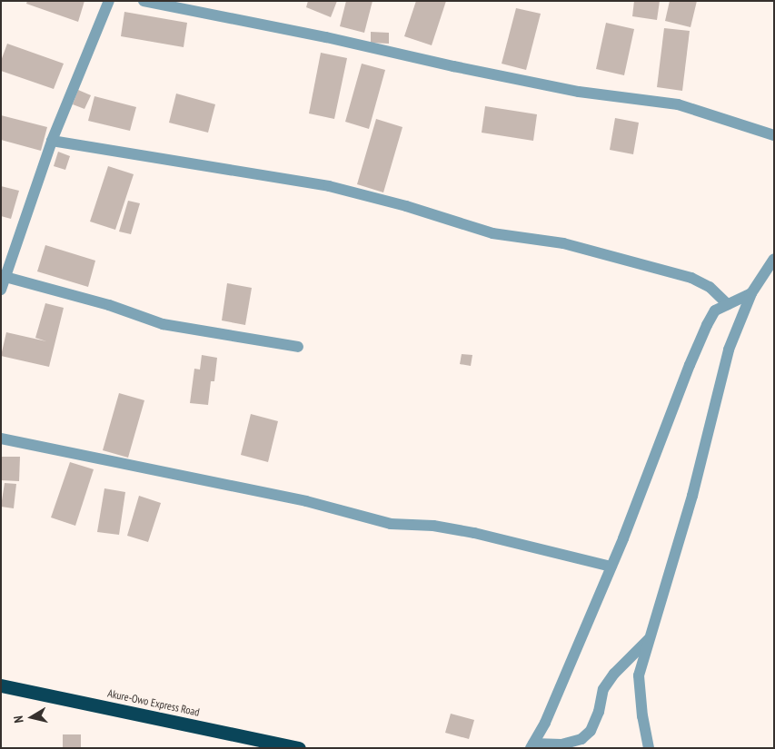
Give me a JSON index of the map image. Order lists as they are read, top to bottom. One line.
{"streets":{"highway":["Akure-Owo Express Road"]},"north":"left"}
